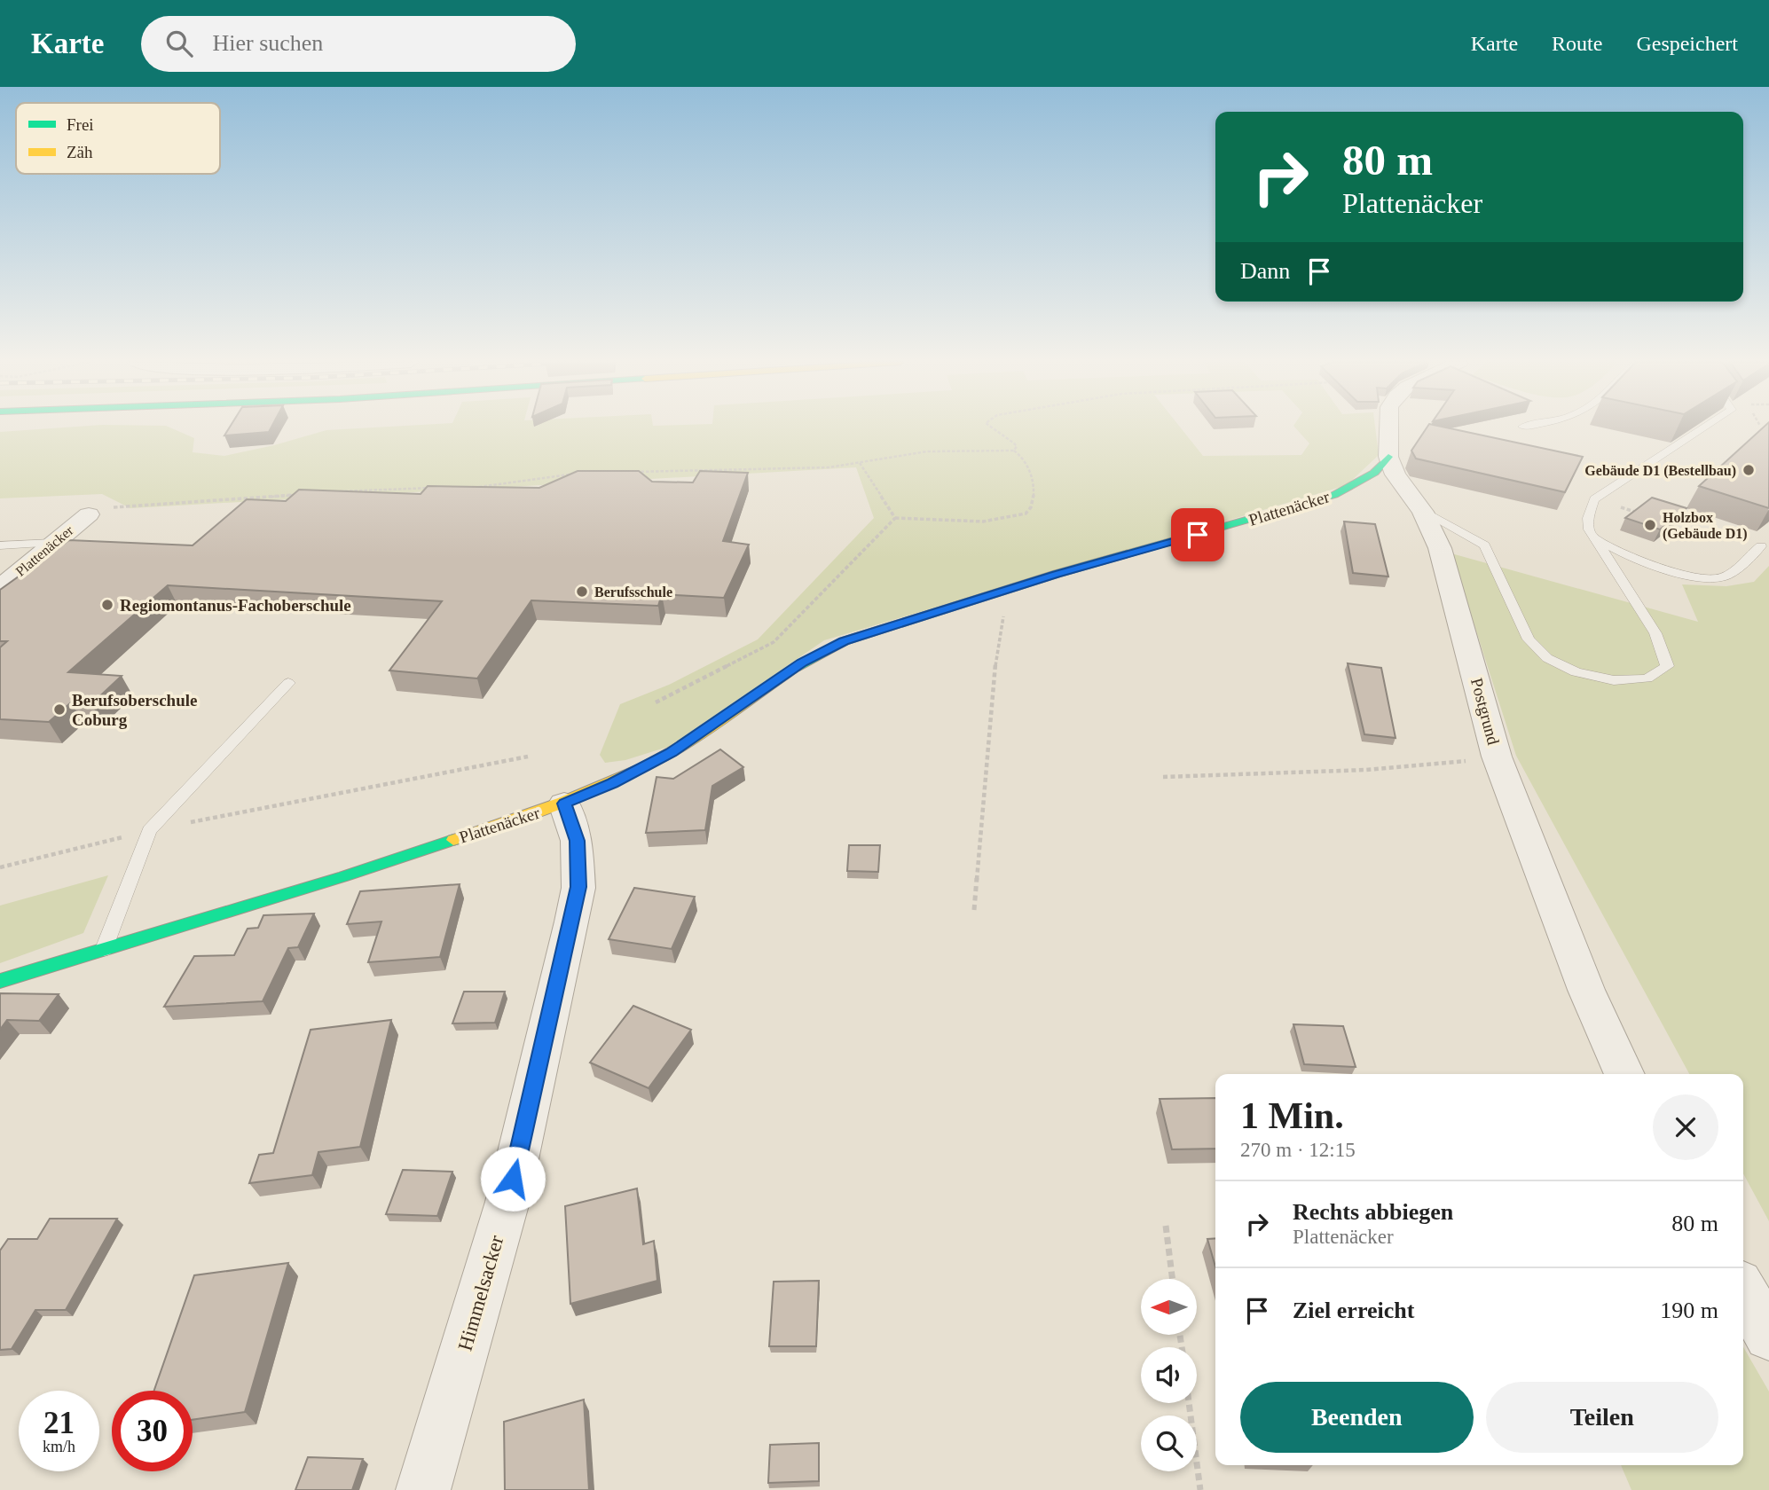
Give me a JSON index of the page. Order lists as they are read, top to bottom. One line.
{"streets":{"main road":["Plattenäcker"],"street":["Postgrund","Himmelsacker"]},"crossings":[["Plattenäcker","Postgrund"],["Plattenäcker","Himmelsacker"]],"places":["Gebäude D1 (Bestellbau)","Holzbox (Gebäude D1)","Berufsschule","Regiomontanus-Fachoberschule","Berufsoberschule Coburg"],"legend":["Frei","Zäh"],"north":"left","page":{"header":"Karte","search":"Hier suchen","nav":["Karte","Route","Gespeichert"],"turn":["80 m","Plattenäcker"],"then":"Dann","heading":["1 Min.","270 m · 12:15"],"list":[{"name":"Rechts abbiegen","note":"Plattenäcker","value":"80 m"},{"name":"Ziel erreicht","value":"190 m"}],"buttons":["Beenden","Teilen"],"speed":"21 km/h","limit":"30"}}
